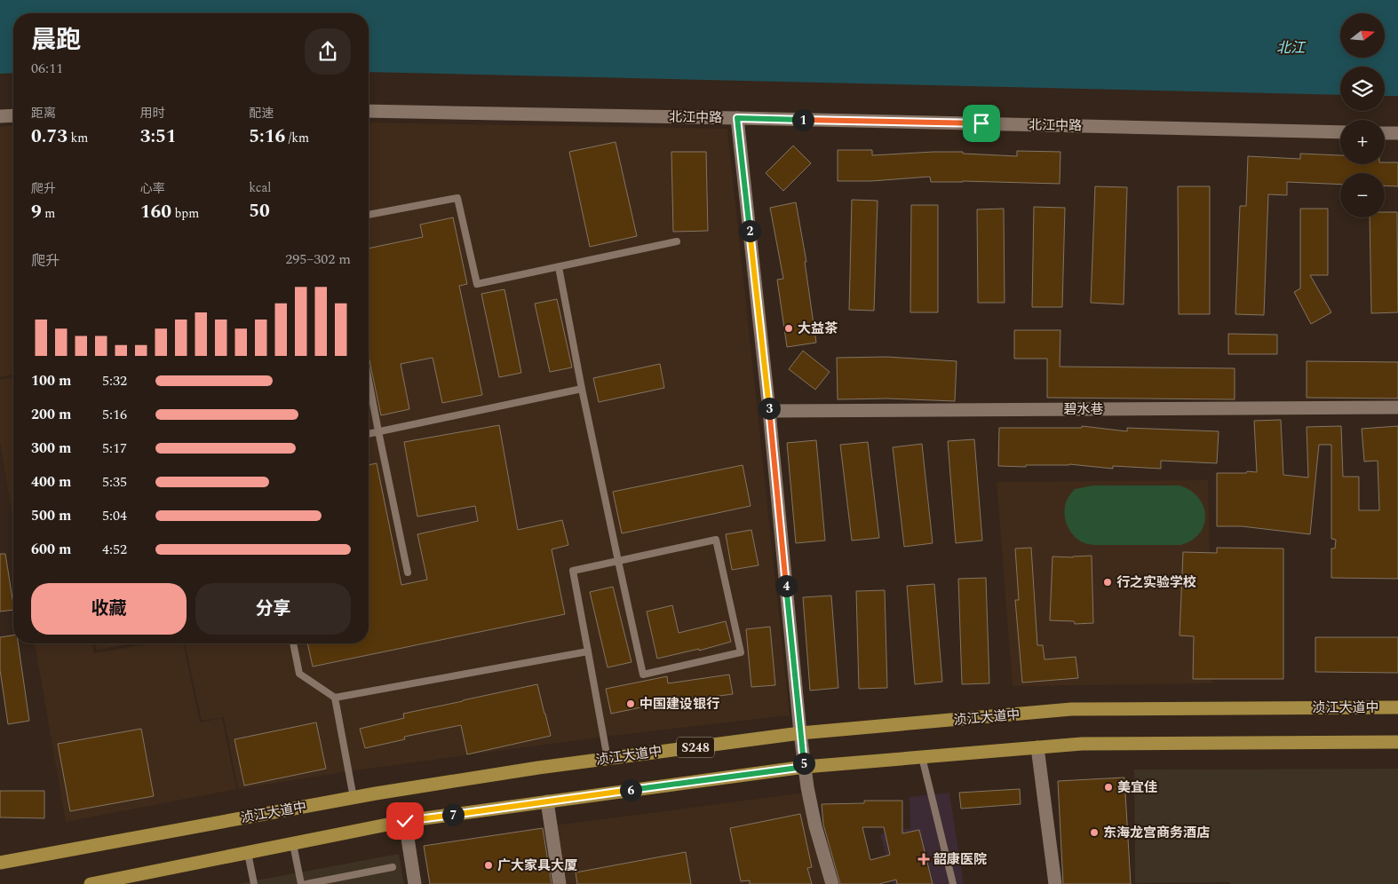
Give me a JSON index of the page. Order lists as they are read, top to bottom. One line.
{"streets":{"main road":["浈江大道中","S248"],"street":["北江中路","碧水巷"]},"water":["北江"],"places":{"other":["大益茶","行之实验学校","中国建设银行","美宜佳","东海龙宫商务酒店","广大家具大厦"],"health":["韶康医院"]},"north":"right","page":{"map_buttons":["+","−"],"heading":["晨跑","06:11"],"stats":[["距离","0.73 km"],["用时","3:51"],["配速","5:16 /km"],["爬升","9 m"],["心率","160 bpm"],["kcal","50"]],"pins":["1","2","3","4","5","6","7"],"chart":["爬升","295–302 m"],"list":[{"name":"100 m","note":"5:32"},{"name":"200 m","note":"5:16"},{"name":"300 m","note":"5:17"},{"name":"400 m","note":"5:35"},{"name":"500 m","note":"5:04"},{"name":"600 m","note":"4:52"}],"buttons":["收藏","分享"]}}
